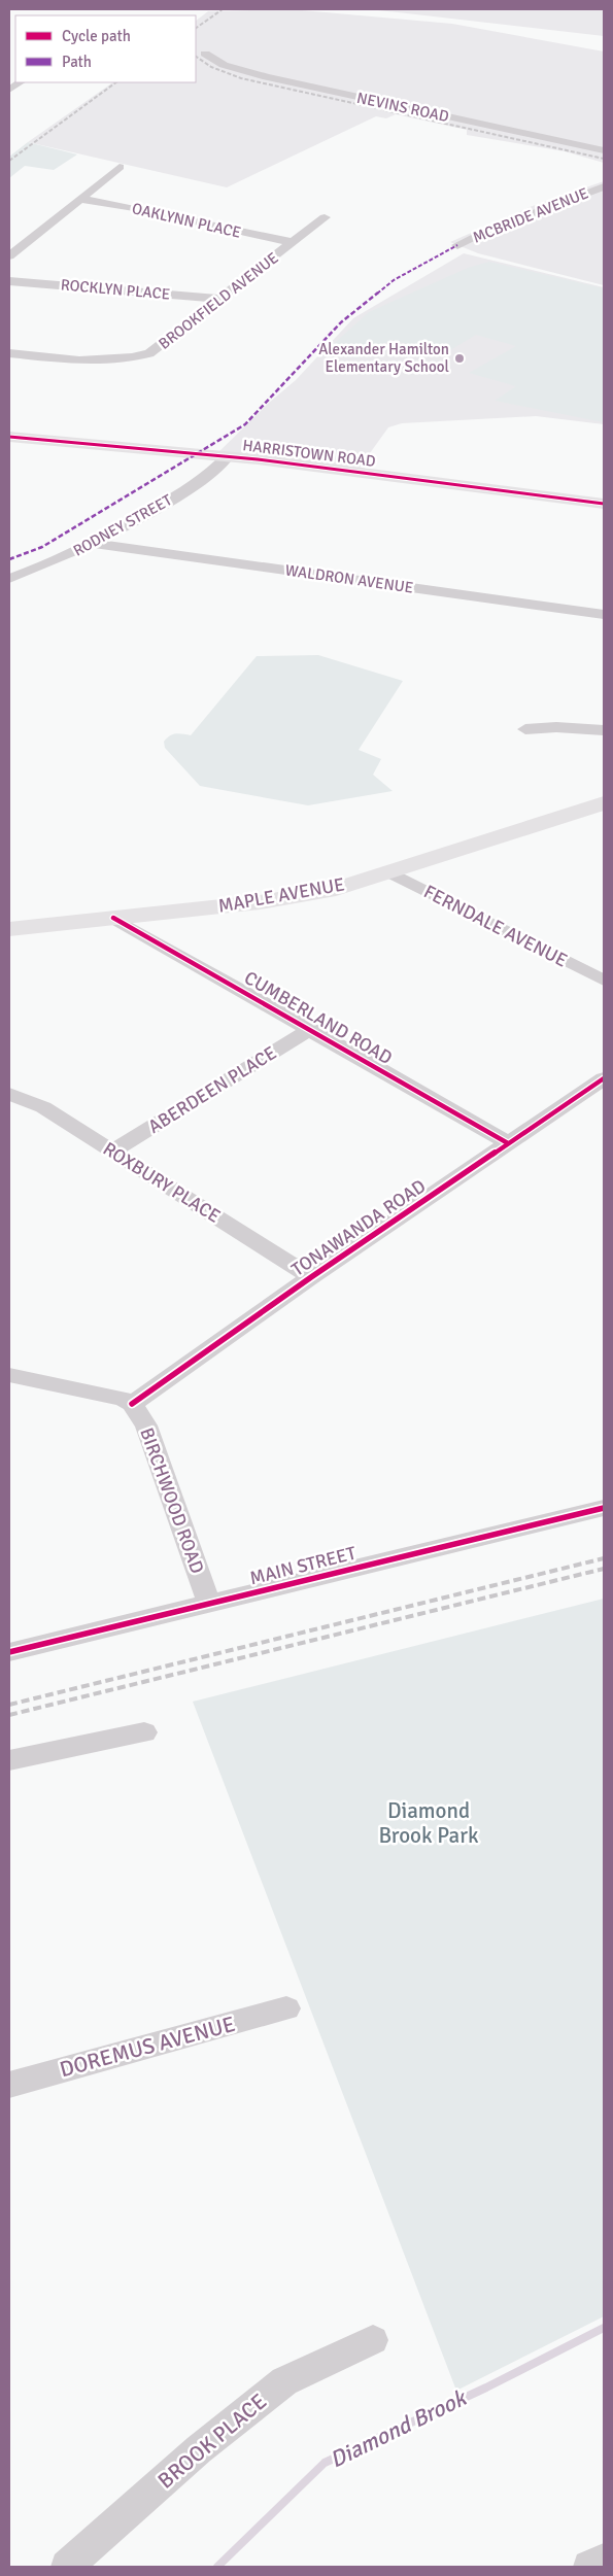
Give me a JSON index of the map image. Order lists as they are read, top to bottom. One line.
{"streets":{"street":["NEVINS ROAD","MCBRIDE AVENUE","OAKLYNN PLACE","ROCKLYN PLACE","BROOKFIELD AVENUE","HARRISTOWN ROAD","RODNEY STREET","WALDRON AVENUE","MAPLE AVENUE","FERNDALE AVENUE","CUMBERLAND ROAD","ABERDEEN PLACE","ROXBURY PLACE","TONAWANDA ROAD","BIRCHWOOD ROAD","MAIN STREET","DOREMUS AVENUE","BROOK PLACE"]},"crossings":[["OAKLYNN PLACE","BROOKFIELD AVENUE"],["ROCKLYN PLACE","BROOKFIELD AVENUE"],["HARRISTOWN ROAD","RODNEY STREET"],["RODNEY STREET","WALDRON AVENUE"],["MAPLE AVENUE","FERNDALE AVENUE"],["MAPLE AVENUE","CUMBERLAND ROAD"],["CUMBERLAND ROAD","ABERDEEN PLACE"],["CUMBERLAND ROAD","TONAWANDA ROAD"],["ABERDEEN PLACE","ROXBURY PLACE"],["ROXBURY PLACE","TONAWANDA ROAD"],["TONAWANDA ROAD","BIRCHWOOD ROAD"],["BIRCHWOOD ROAD","MAIN STREET"]],"water":["Diamond Brook"],"parks":["Diamond Brook Park"],"places":["Alexander Hamilton Elementary School"],"legend":["Cycle path","Path"]}
